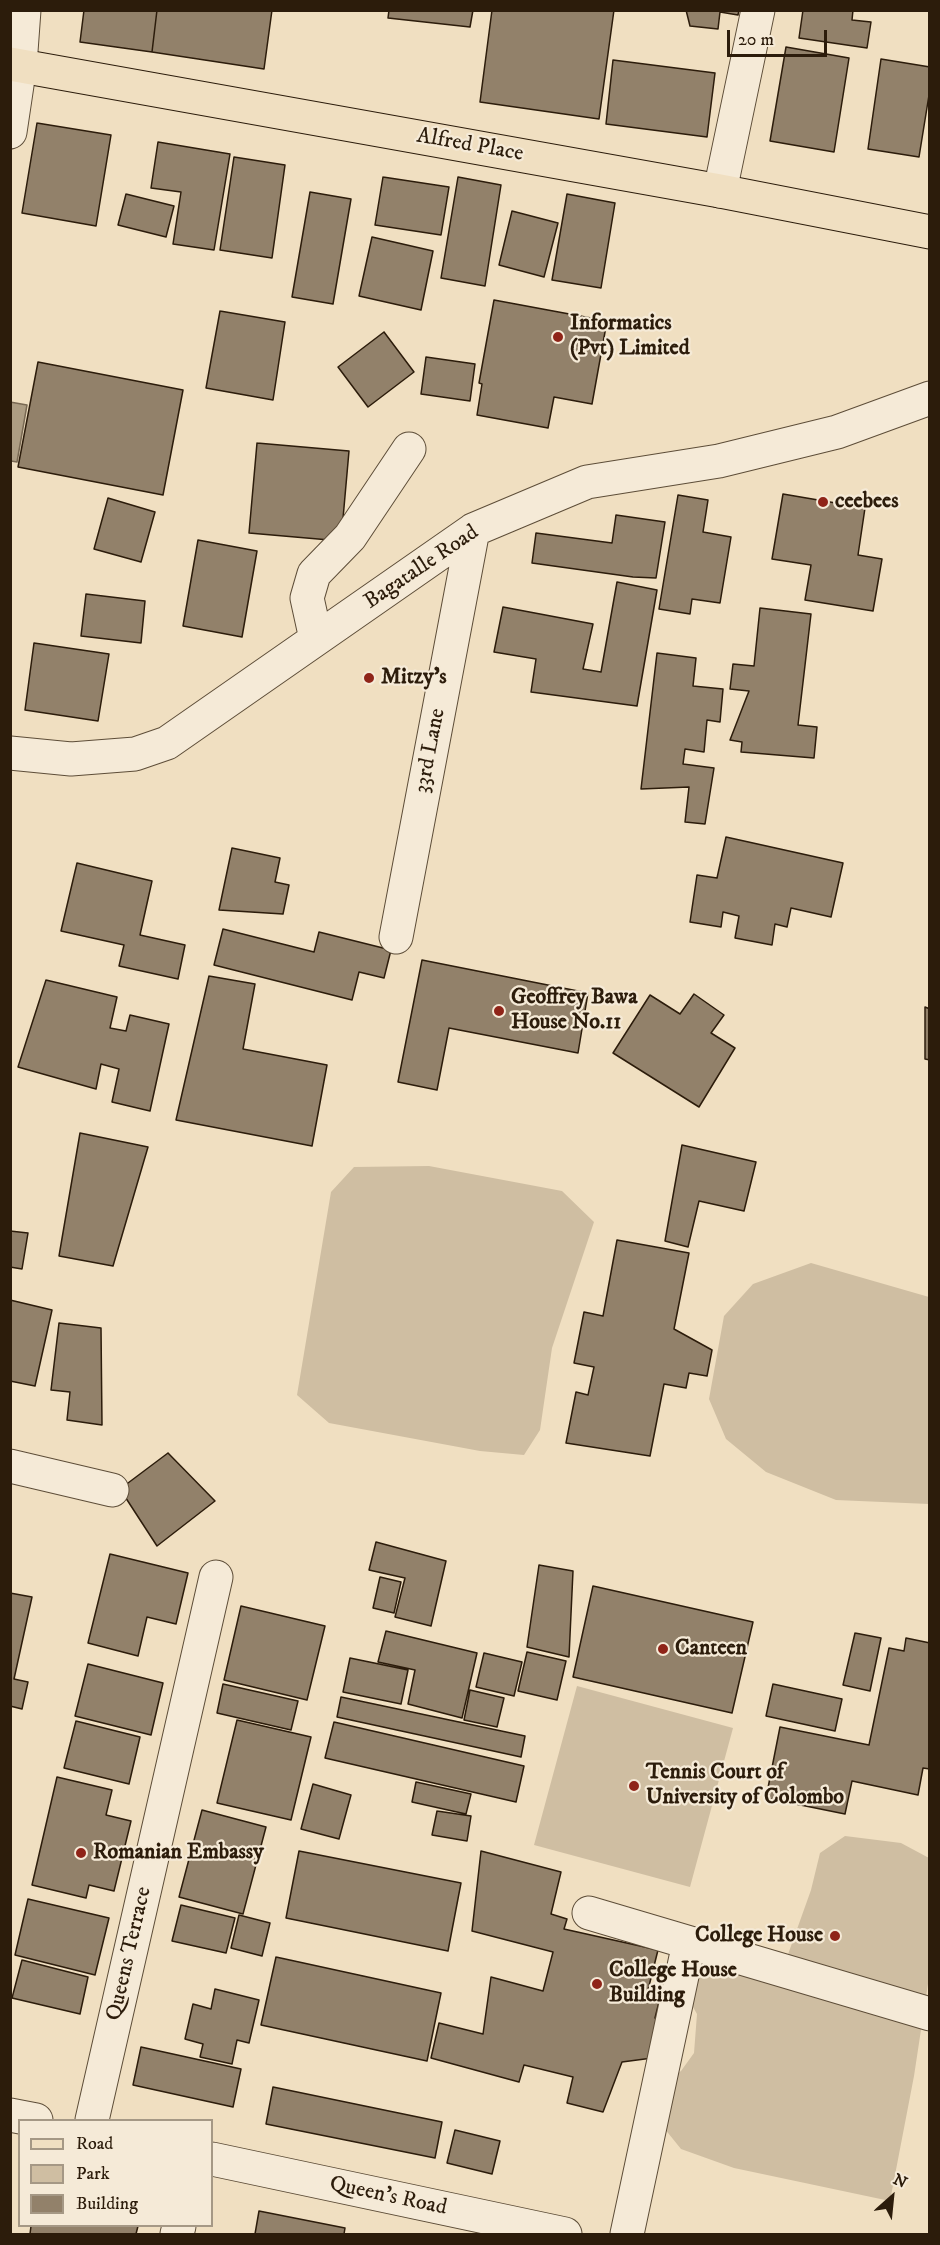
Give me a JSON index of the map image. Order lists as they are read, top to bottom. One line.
{"streets":{"main road":["Alfred Place"],"street":["Bagatalle Road","33rd Lane","Queens Terrace","Queen's Road"]},"crossings":[["Bagatalle Road","33rd Lane"]],"places":["Informatics (Pvt) Limited","ceebees","Mitzy's","Geoffrey Bawa House No.11","Canteen","Tennis Court of University of Colombo","Romanian Embassy","College House","College House Building"],"legend":["Road","Park","Building"],"scale_bar":"20 m","north":"top right"}
